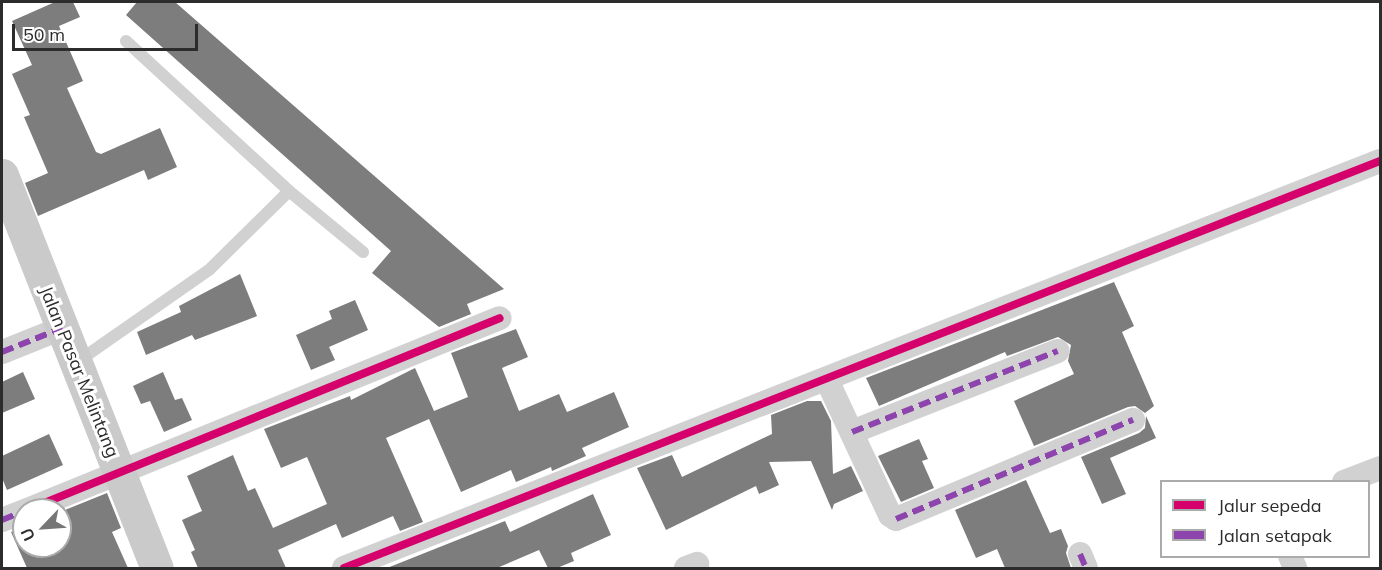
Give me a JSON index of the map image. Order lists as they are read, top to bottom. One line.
{"streets":{"street":["Jalan Pasar Melintang"]},"legend":["Jalur sepeda","Jalan setapak"],"scale_bar":"50 m","north":"bottom left"}
